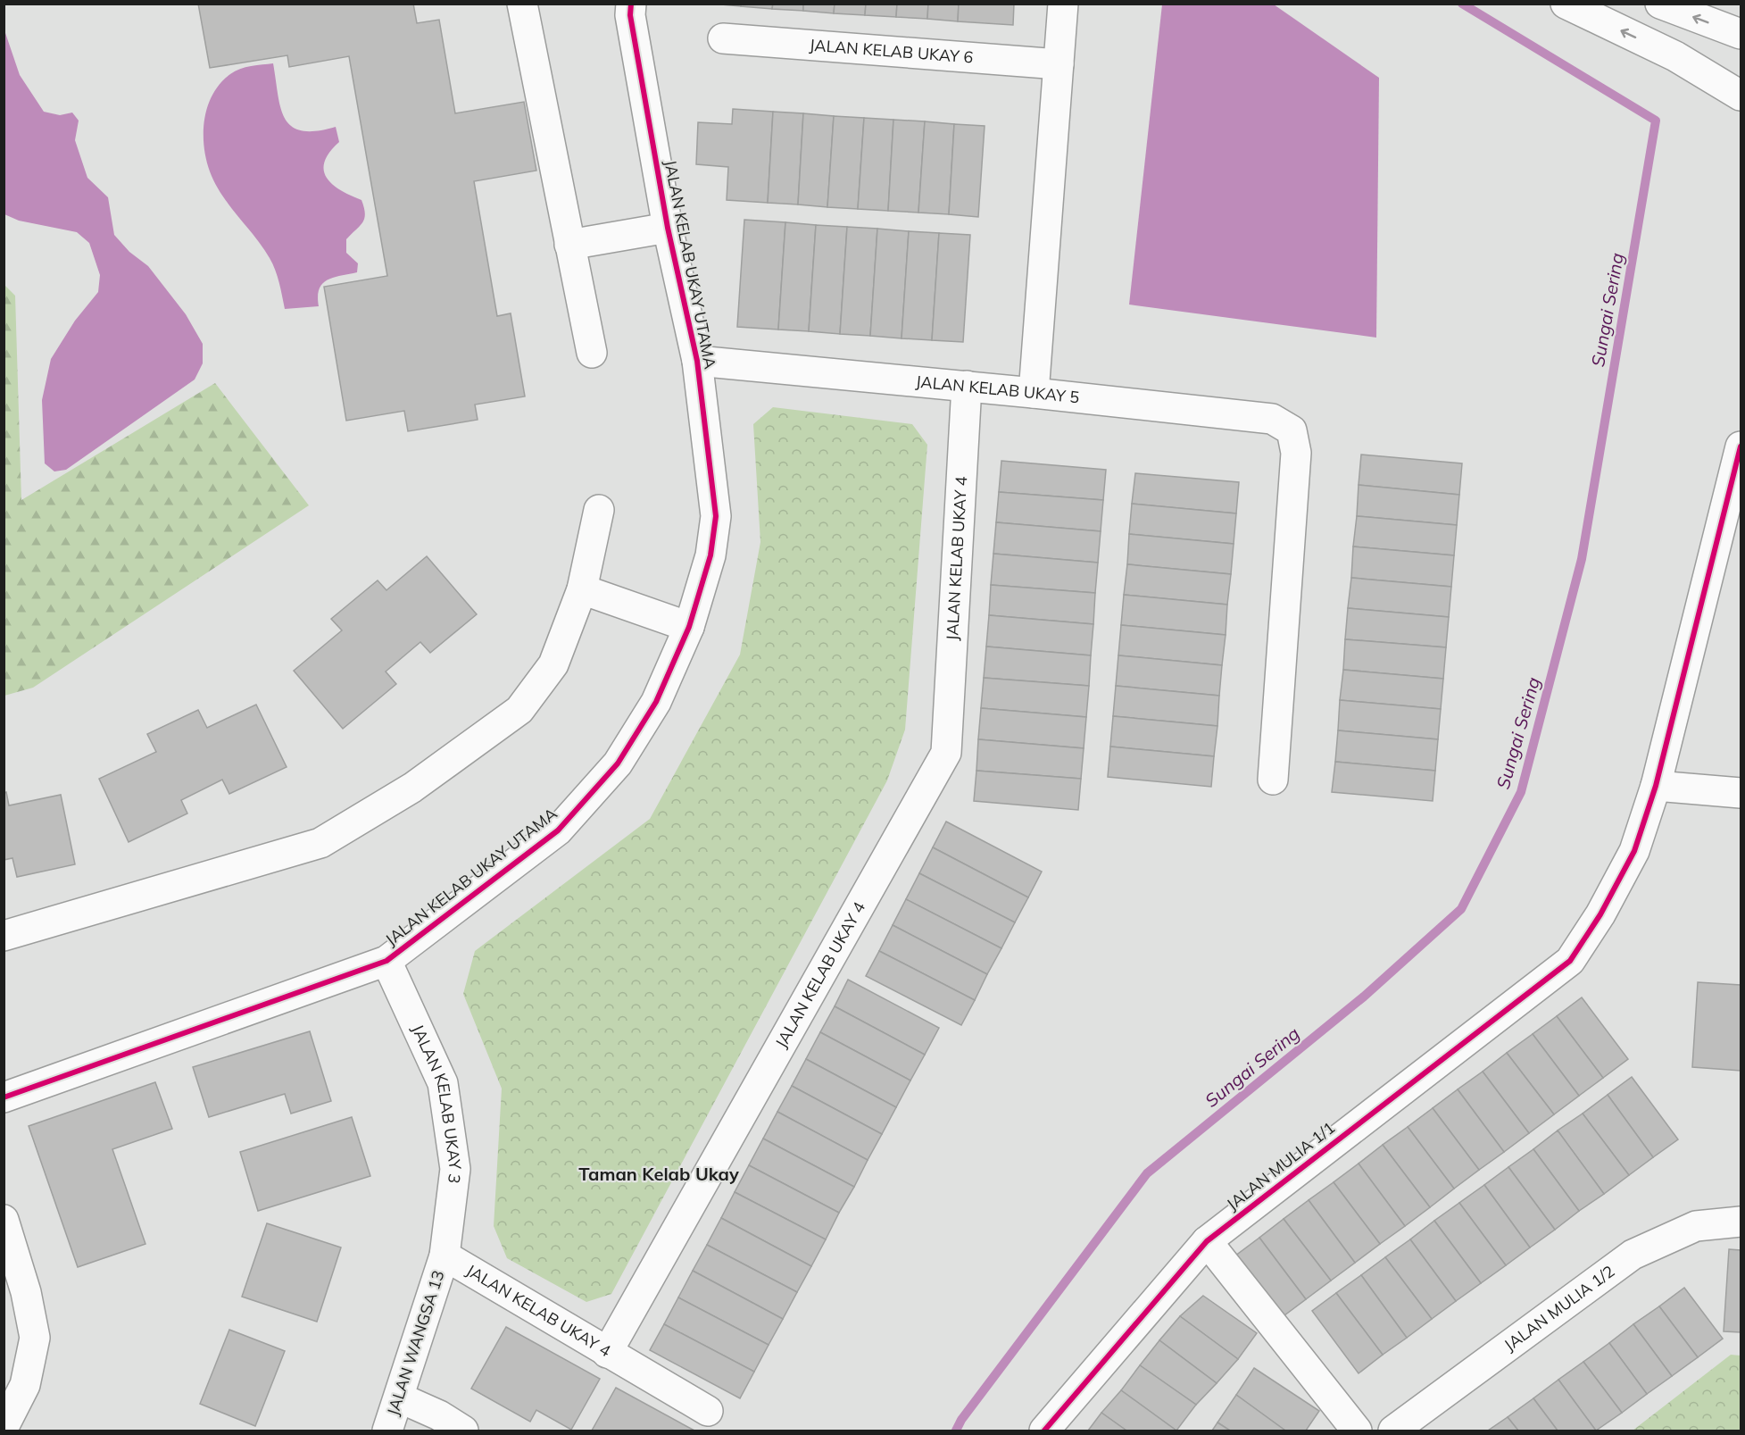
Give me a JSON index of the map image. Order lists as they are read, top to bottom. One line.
{"streets":{"street":["JALAN KELAB UKAY 6","JALAN KELAB UKAY UTAMA","JALAN KELAB UKAY 5","JALAN KELAB UKAY 4","JALAN KELAB UKAY 3","JALAN MULIA 1/1","JALAN MULIA 1/2","JALAN WANGSA 13"]},"crossings":[["JALAN KELAB UKAY UTAMA","JALAN KELAB UKAY 5"],["JALAN KELAB UKAY UTAMA","JALAN KELAB UKAY 3"],["JALAN KELAB UKAY 5","JALAN KELAB UKAY 4"],["JALAN KELAB UKAY 4","JALAN KELAB UKAY 3"],["JALAN KELAB UKAY 4","JALAN WANGSA 13"],["JALAN KELAB UKAY 3","JALAN WANGSA 13"]],"districts":["Taman Kelab Ukay"],"water":["Sungai Sering"]}
